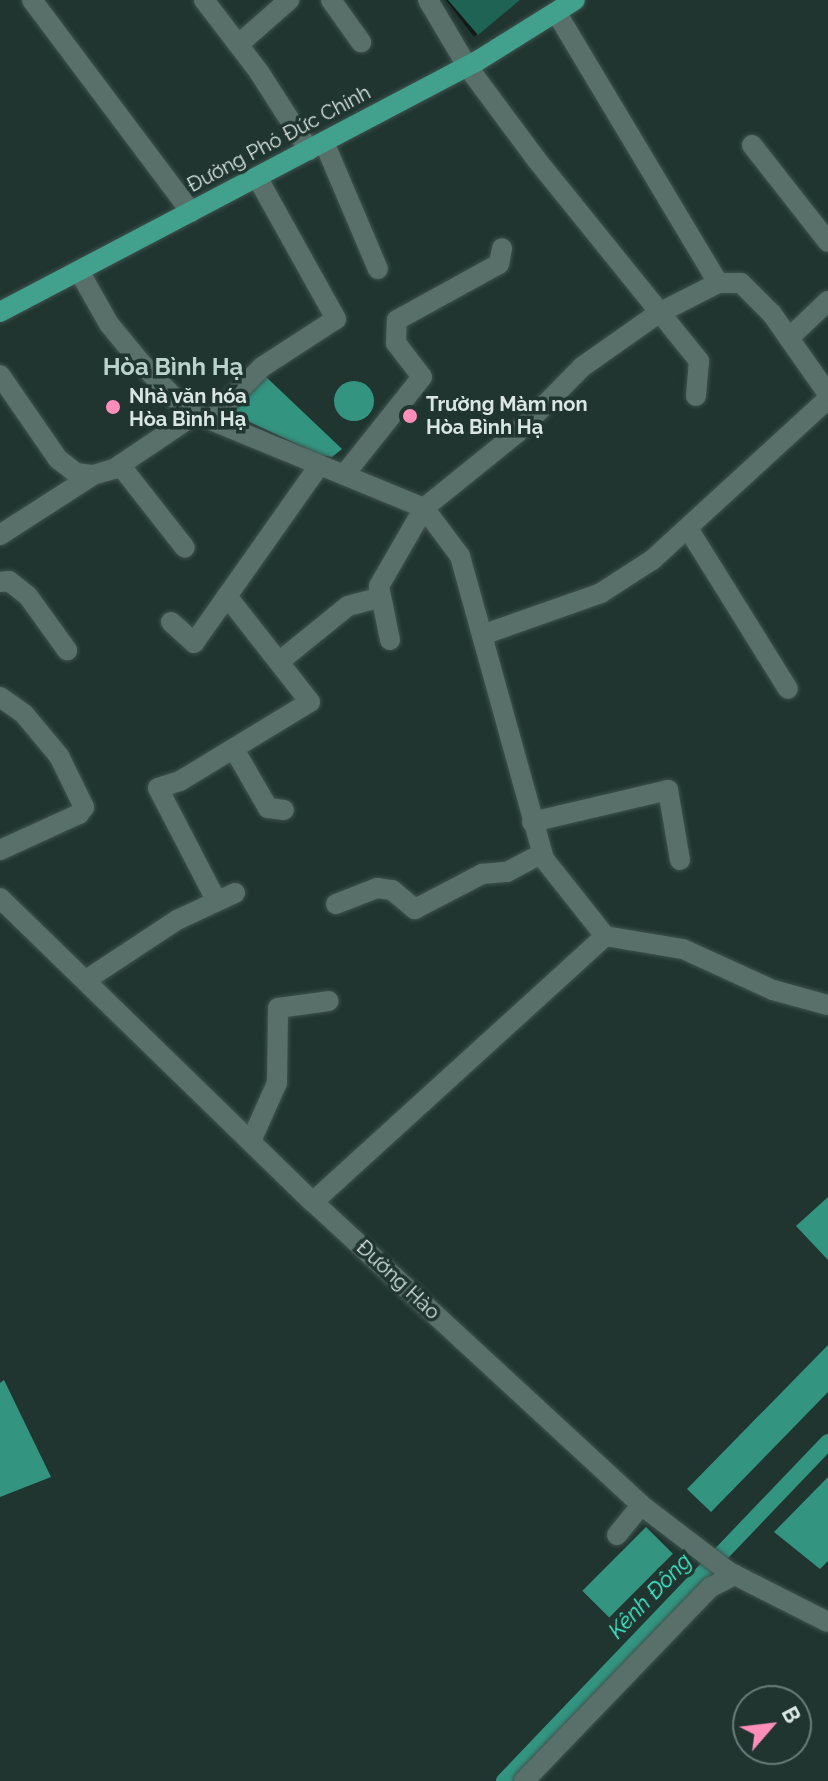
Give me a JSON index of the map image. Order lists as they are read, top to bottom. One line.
{"streets":{"main road":["Đường Phó Đức Chính"],"street":["Đường Hào"]},"districts":["Hòa Bình Hạ"],"water":["Kênh Đông"],"places":["Nhà văn hóa Hòa Bình Hạ","Trường Màm non Hòa Bình Hạ"],"north":"top right"}
